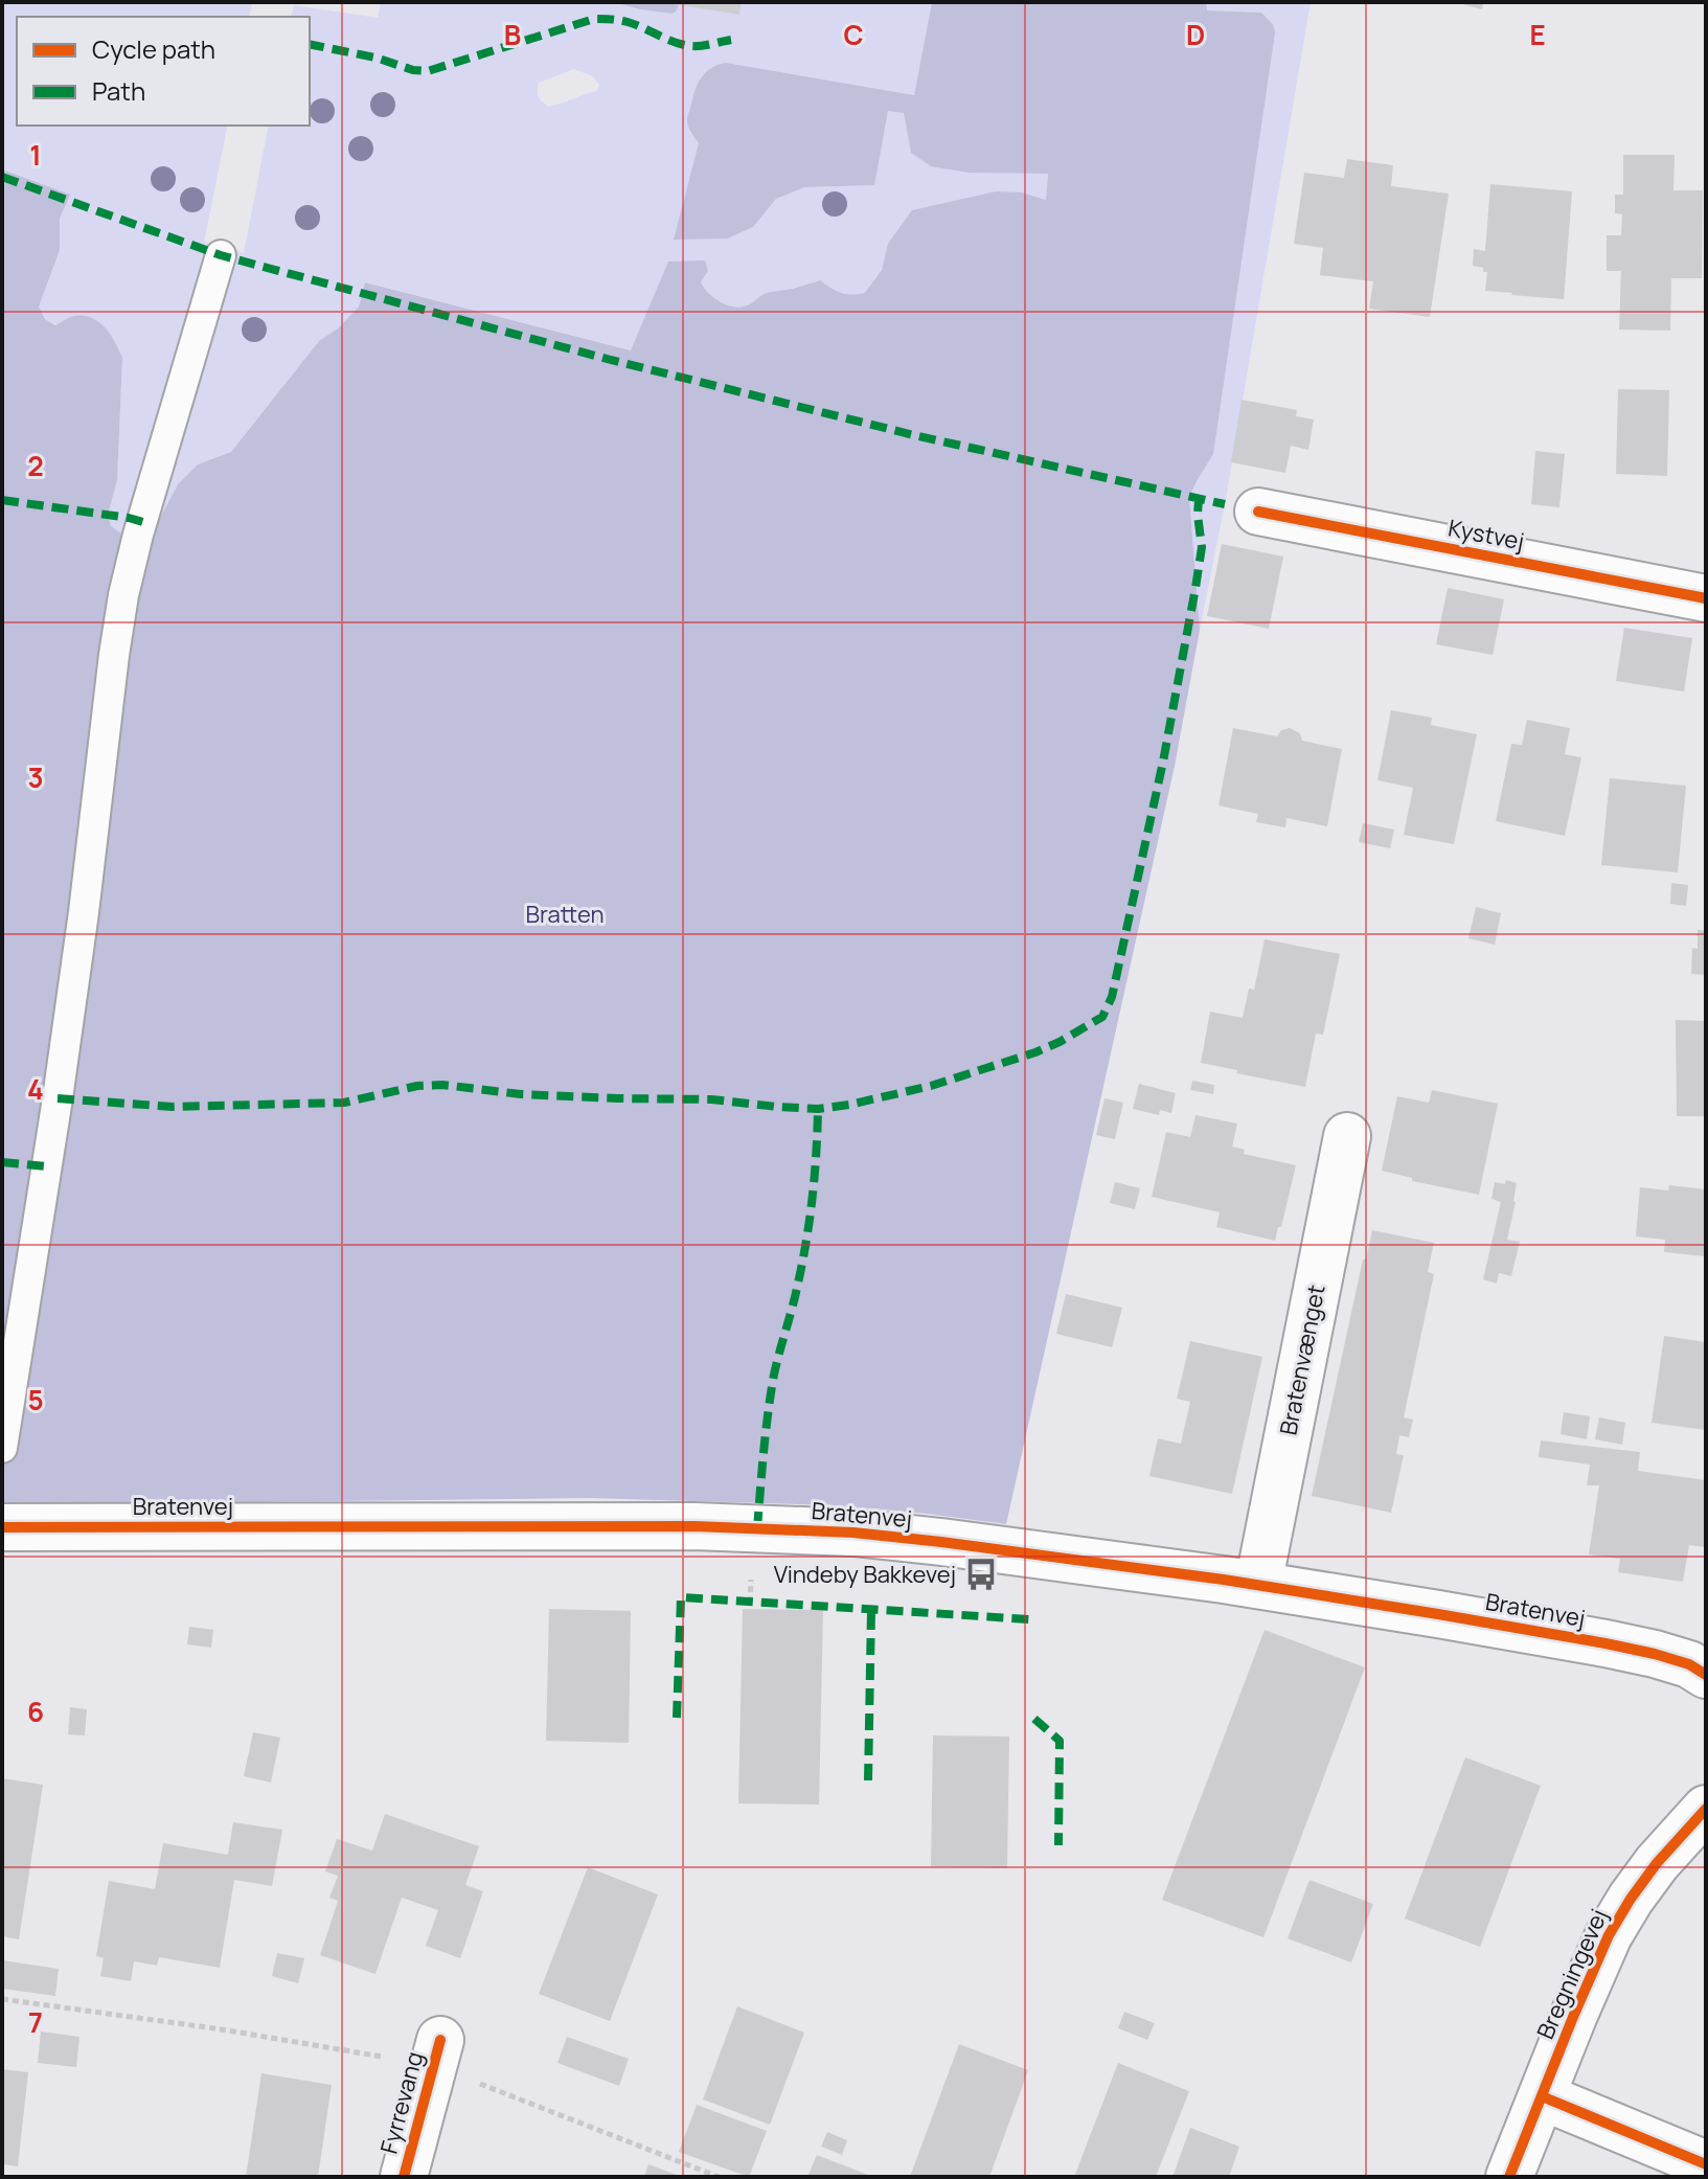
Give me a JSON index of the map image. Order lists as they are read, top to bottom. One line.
{"streets":{"street":["Kystvej","Bratenvænget","Bratenvej","Bregningevej","Fyrrevang"]},"crossings":[["Bratenvænget","Bratenvej"]],"parks":["Bratten"],"places":{"bus stop":["Vindeby Bakkevej"]},"legend":["Cycle path","Path"],"grid":{"columns":["B","C","D","E"],"rows":["1","2","3","4","5","6","7"]}}
